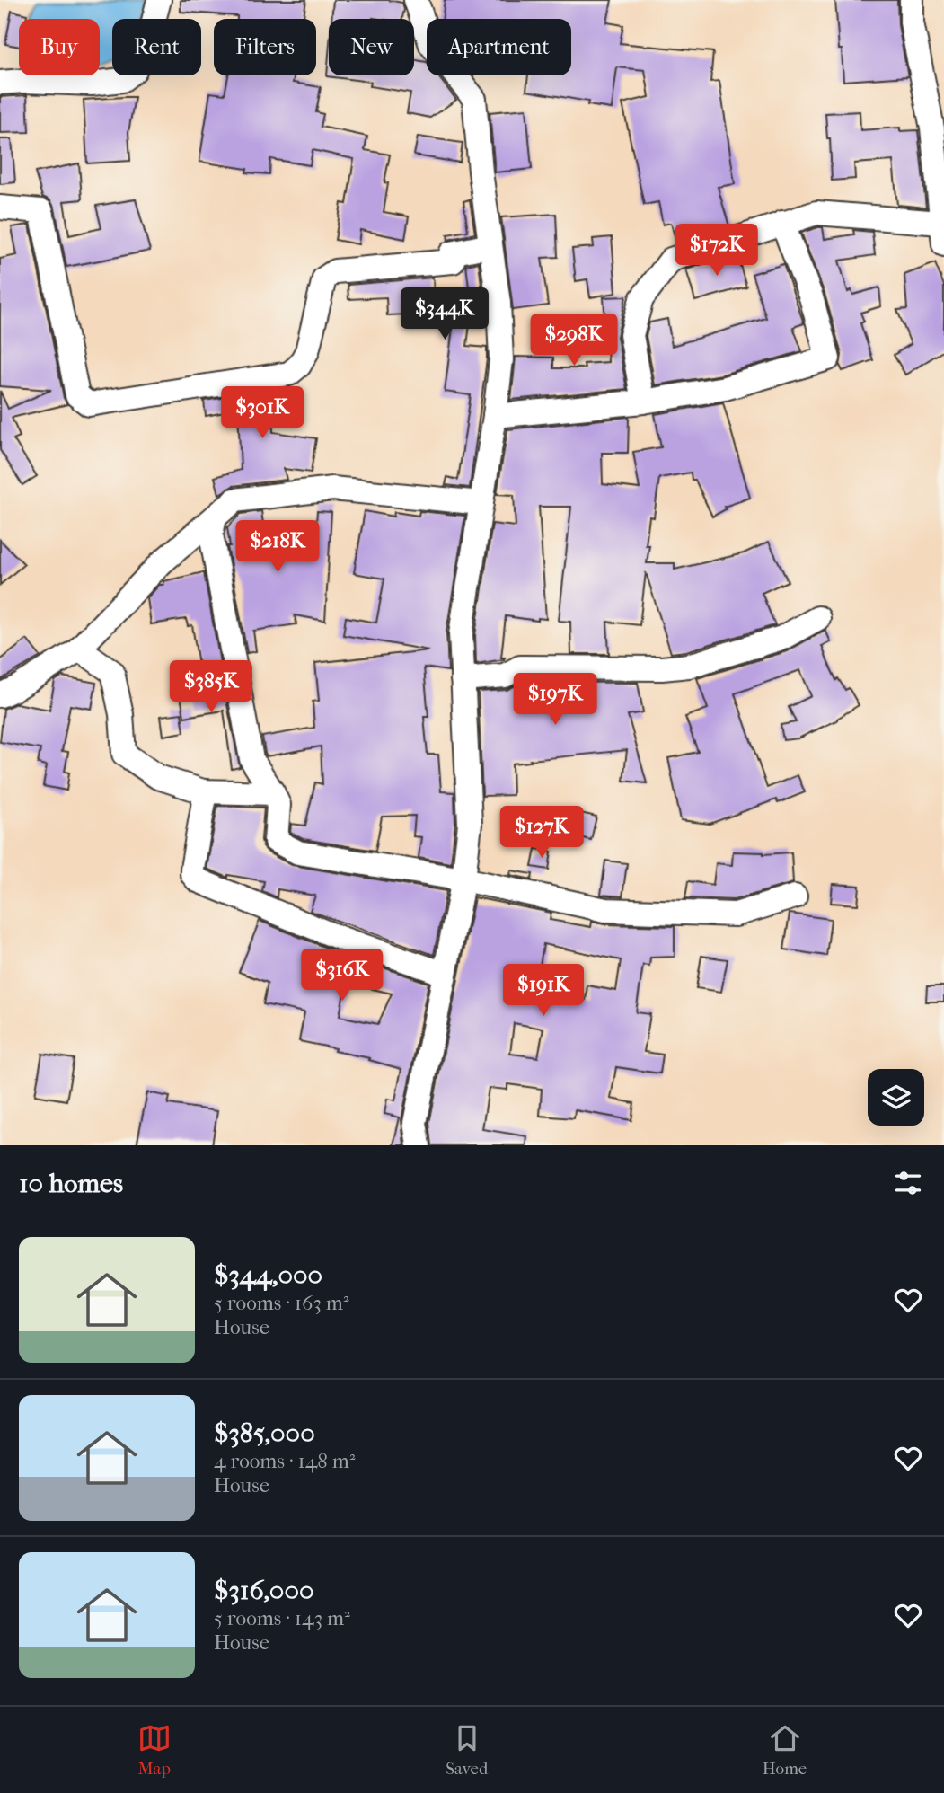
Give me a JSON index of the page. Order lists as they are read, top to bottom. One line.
{"page":{"chip":["Buy","Rent","Filters","New","Apartment"],"price":["$172K","$344K","$298K","$301K","$218K","$385K","$197K","$127K","$316K","$191K"],"heading":"10 homes","list":[{"name":"$344,000","note":"5 rooms · 163 m² · House"},{"name":"$385,000","note":"4 rooms · 148 m² · House"},{"name":"$316,000","note":"5 rooms · 143 m² · House"}],"tabs":["Map","Saved","Home"]}}
